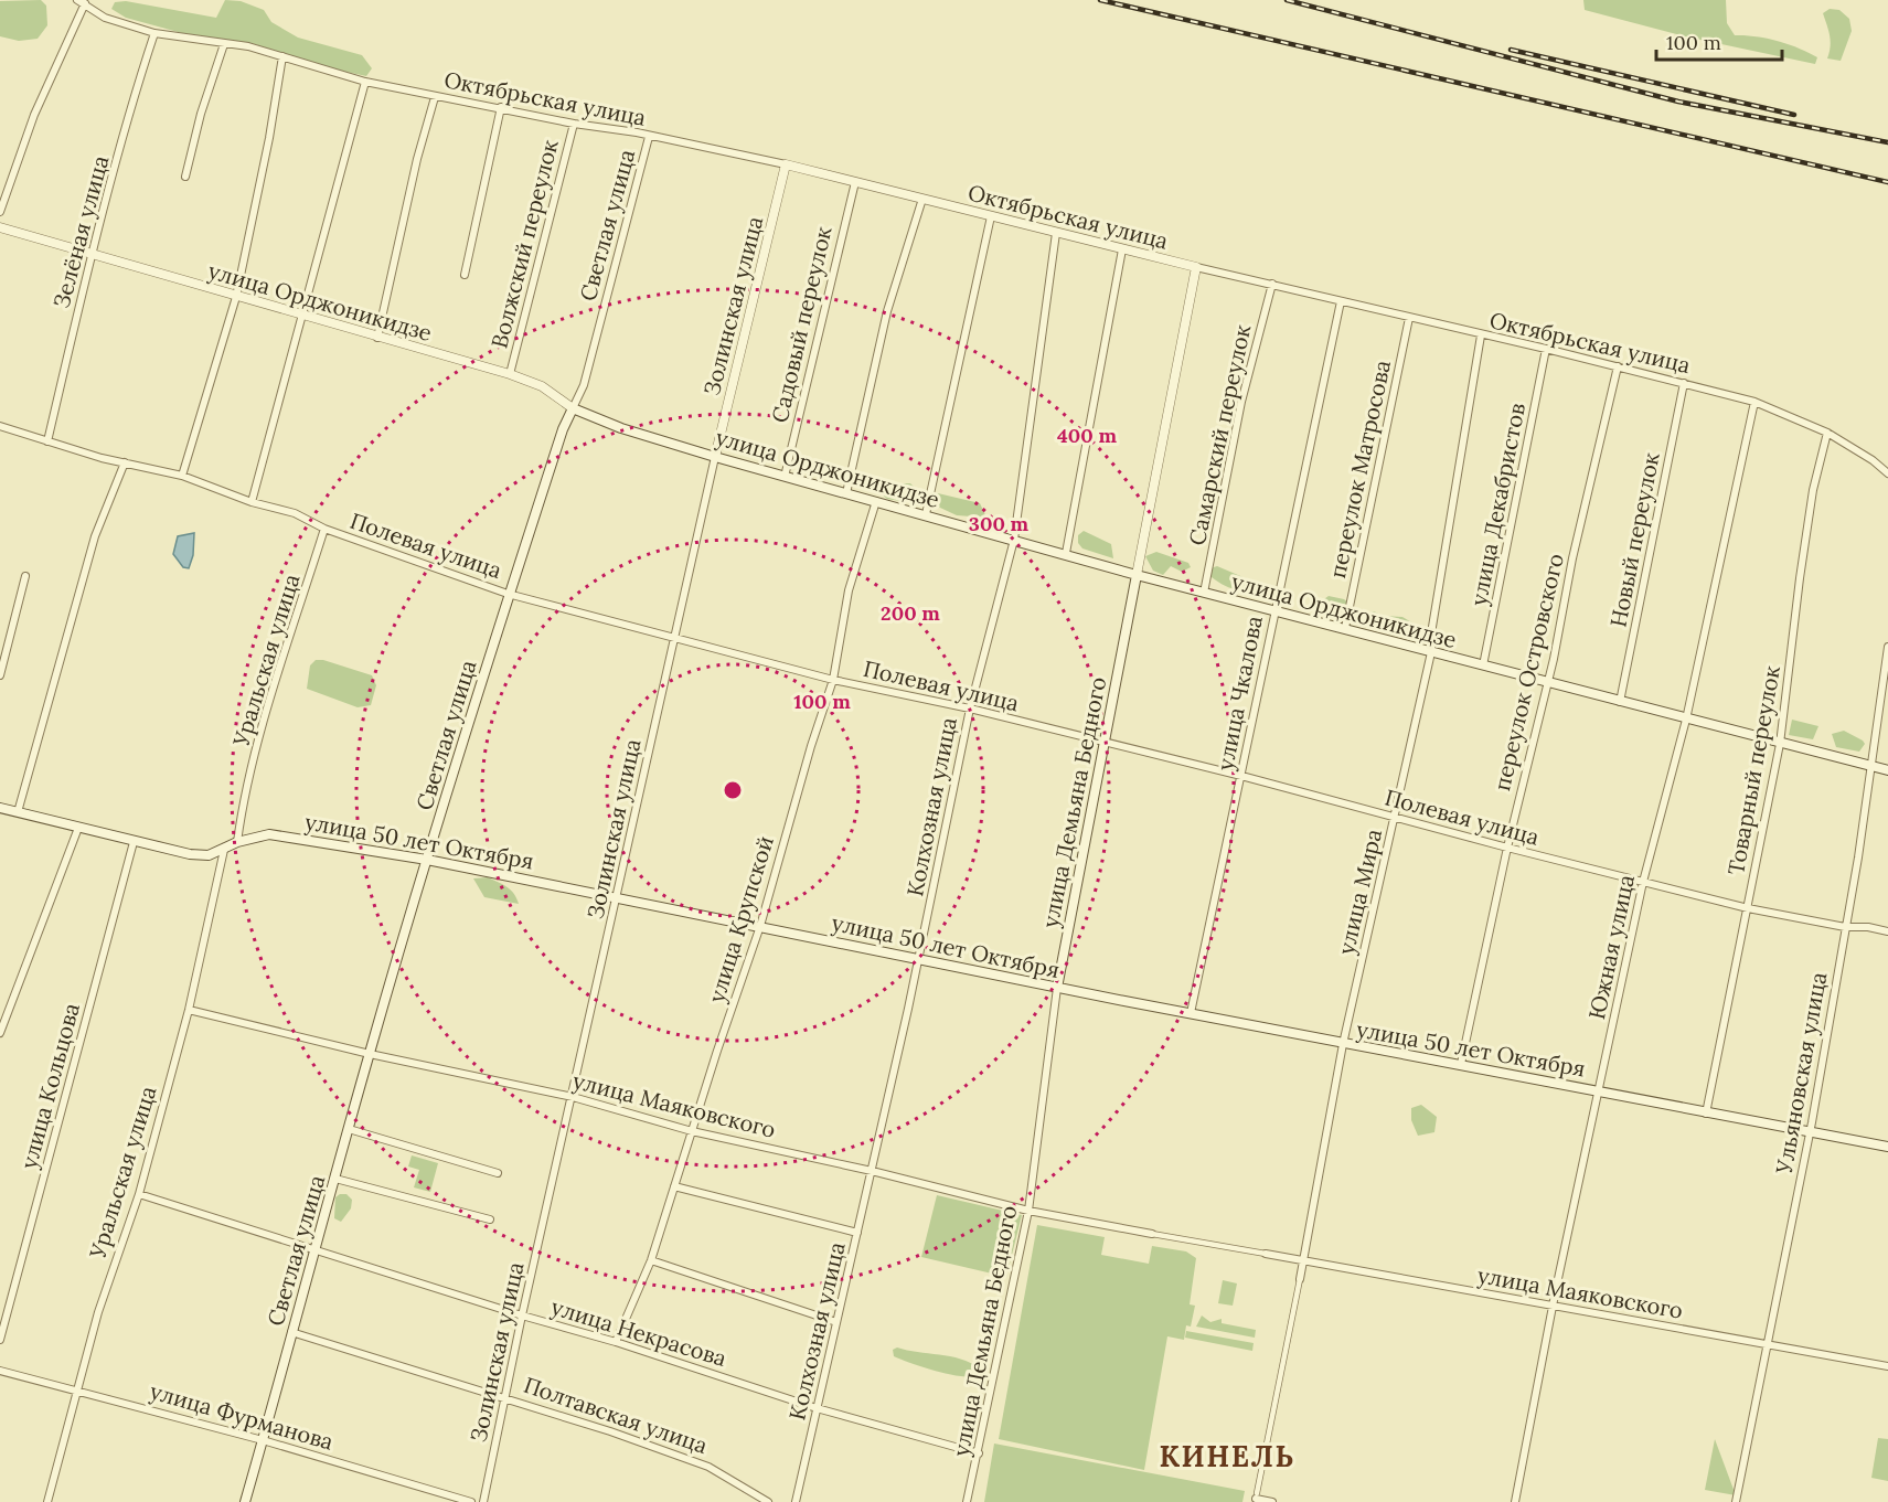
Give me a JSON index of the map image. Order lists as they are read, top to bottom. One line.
{"streets":{"main road":["Светлая улица","улица Орджоникидзе","улица Демьяна Бедного","улица 50 лет Октября"],"street":["Октябрьская улица","Зелёная улица","Волжский переулок","Золинская улица","Садовый переулок","Самарский переулок","переулок Матросова","улица Декабристов","Новый переулок","Полевая улица","Уральская улица","переулок Островского","улица Чкалова","Товарный переулок","Колхозная улица","улица Мира","улица Крупской","Южная улица","Ульяновская улица","улица Кольцова","улица Маяковского","улица Некрасова","Полтавская улица","улица Фурманова"]},"crossings":[["Октябрьская улица","Светлая улица"],["Октябрьская улица","Зелёная улица"],["Октябрьская улица","Волжский переулок"],["Октябрьская улица","Золинская улица"],["Октябрьская улица","Садовый переулок"],["Октябрьская улица","Самарский переулок"],["Октябрьская улица","переулок Матросова"],["Октябрьская улица","улица Декабристов"],["Октябрьская улица","Новый переулок"],["Октябрьская улица","переулок Островского"],["Октябрьская улица","улица Чкалова"],["Октябрьская улица","Товарный переулок"],["Октябрьская улица","улица Демьяна Бедного"],["Октябрьская улица","Колхозная улица"],["Октябрьская улица","улица Мира"],["Октябрьская улица","Южная улица"],["Светлая улица","улица Орджоникидзе"],["Светлая улица","Полевая улица"],["Светлая улица","улица 50 лет Октября"],["Светлая улица","улица Маяковского"],["Светлая улица","улица Некрасова"],["Светлая улица","Полтавская улица"],["Светлая улица","улица Фурманова"],["Зелёная улица","улица Орджоникидзе"],["Зелёная улица","Полевая улица"],["Волжский переулок","улица Орджоникидзе"],["улица Орджоникидзе","Золинская улица"],["улица Орджоникидзе","Садовый переулок"],["улица Орджоникидзе","Самарский переулок"],["улица Орджоникидзе","переулок Матросова"],["улица Орджоникидзе","улица Декабристов"],["улица Орджоникидзе","Новый переулок"],["улица Орджоникидзе","переулок Островского"],["улица Орджоникидзе","улица Чкалова"],["улица Орджоникидзе","Товарный переулок"],["улица Орджоникидзе","улица Демьяна Бедного"],["улица Орджоникидзе","Колхозная улица"],["улица Орджоникидзе","улица Мира"],["улица Орджоникидзе","улица Крупской"],["улица Орджоникидзе","Южная улица"],["улица Орджоникидзе","Ульяновская улица"],["Золинская улица","Полевая улица"],["Золинская улица","улица 50 лет Октября"],["Золинская улица","улица Маяковского"],["Золинская улица","улица Некрасова"],["Золинская улица","Полтавская улица"],["Полевая улица","Уральская улица"],["Полевая улица","переулок Островского"],["Полевая улица","улица Чкалова"],["Полевая улица","Товарный переулок"],["Полевая улица","улица Демьяна Бедного"],["Полевая улица","Колхозная улица"],["Полевая улица","улица Мира"],["Полевая улица","улица Крупской"],["Полевая улица","Южная улица"],["Полевая улица","Ульяновская улица"],["Уральская улица","улица 50 лет Октября"],["Уральская улица","улица Маяковского"],["Уральская улица","улица Некрасова"],["Уральская улица","улица Фурманова"],["переулок Островского","улица 50 лет Октября"],["улица Чкалова","улица 50 лет Октября"],["Товарный переулок","улица 50 лет Октября"],["улица Демьяна Бедного","улица 50 лет Октября"],["улица Демьяна Бедного","улица Маяковского"],["улица Демьяна Бедного","улица Некрасова"],["Колхозная улица","улица 50 лет Октября"],["Колхозная улица","улица Маяковского"],["Колхозная улица","улица Некрасова"],["улица 50 лет Октября","улица Мира"],["улица 50 лет Октября","улица Крупской"],["улица 50 лет Октября","Южная улица"],["улица 50 лет Октября","Ульяновская улица"],["улица 50 лет Октября","улица Кольцова"],["улица Мира","улица Маяковского"],["улица Крупской","улица Маяковского"],["улица Крупской","улица Некрасова"],["Южная улица","улица Маяковского"],["Ульяновская улица","улица Маяковского"]],"districts":["КИНЕЛЬ"],"scale_bar":"100 m","rings":["400 m","300 m","200 m","100 m"]}
